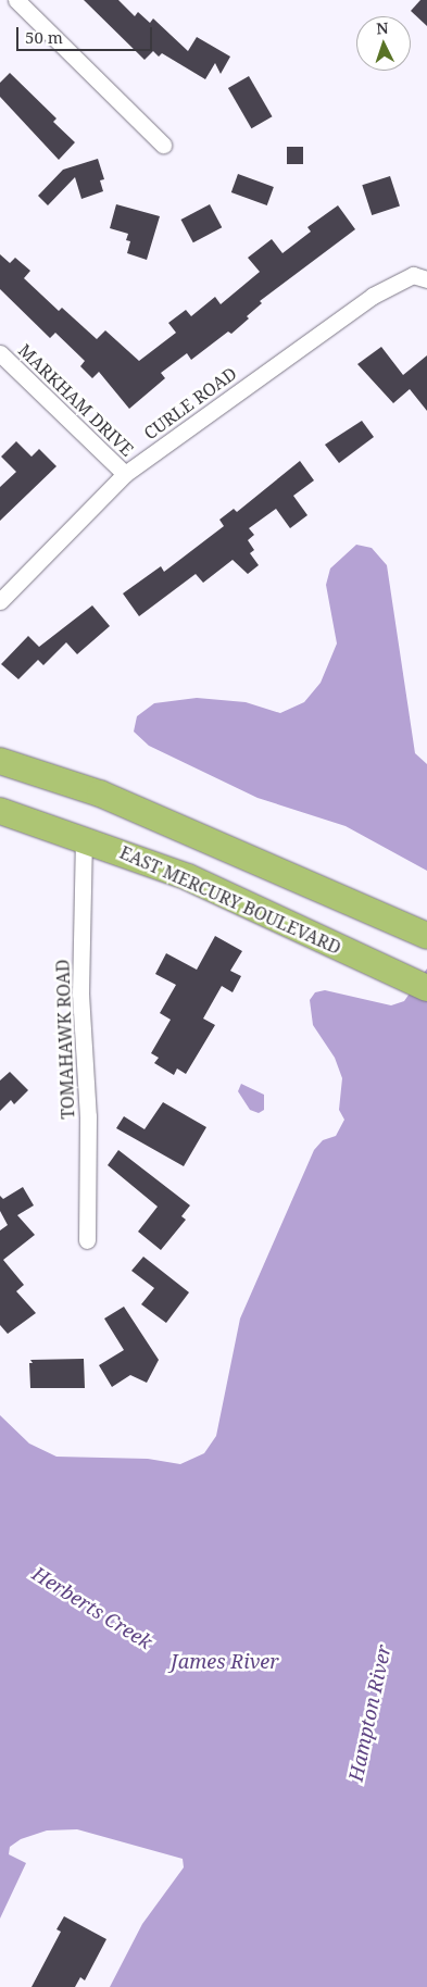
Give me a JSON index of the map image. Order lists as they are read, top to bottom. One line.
{"streets":{"main road":["EAST MERCURY BOULEVARD"],"street":["MARKHAM DRIVE","CURLE ROAD","TOMAHAWK ROAD"]},"crossings":[["MARKHAM DRIVE","CURLE ROAD"],["EAST MERCURY BOULEVARD","TOMAHAWK ROAD"]],"water":["Herberts Creek","James River","Hampton River"],"scale_bar":"50 m","north":"top"}
